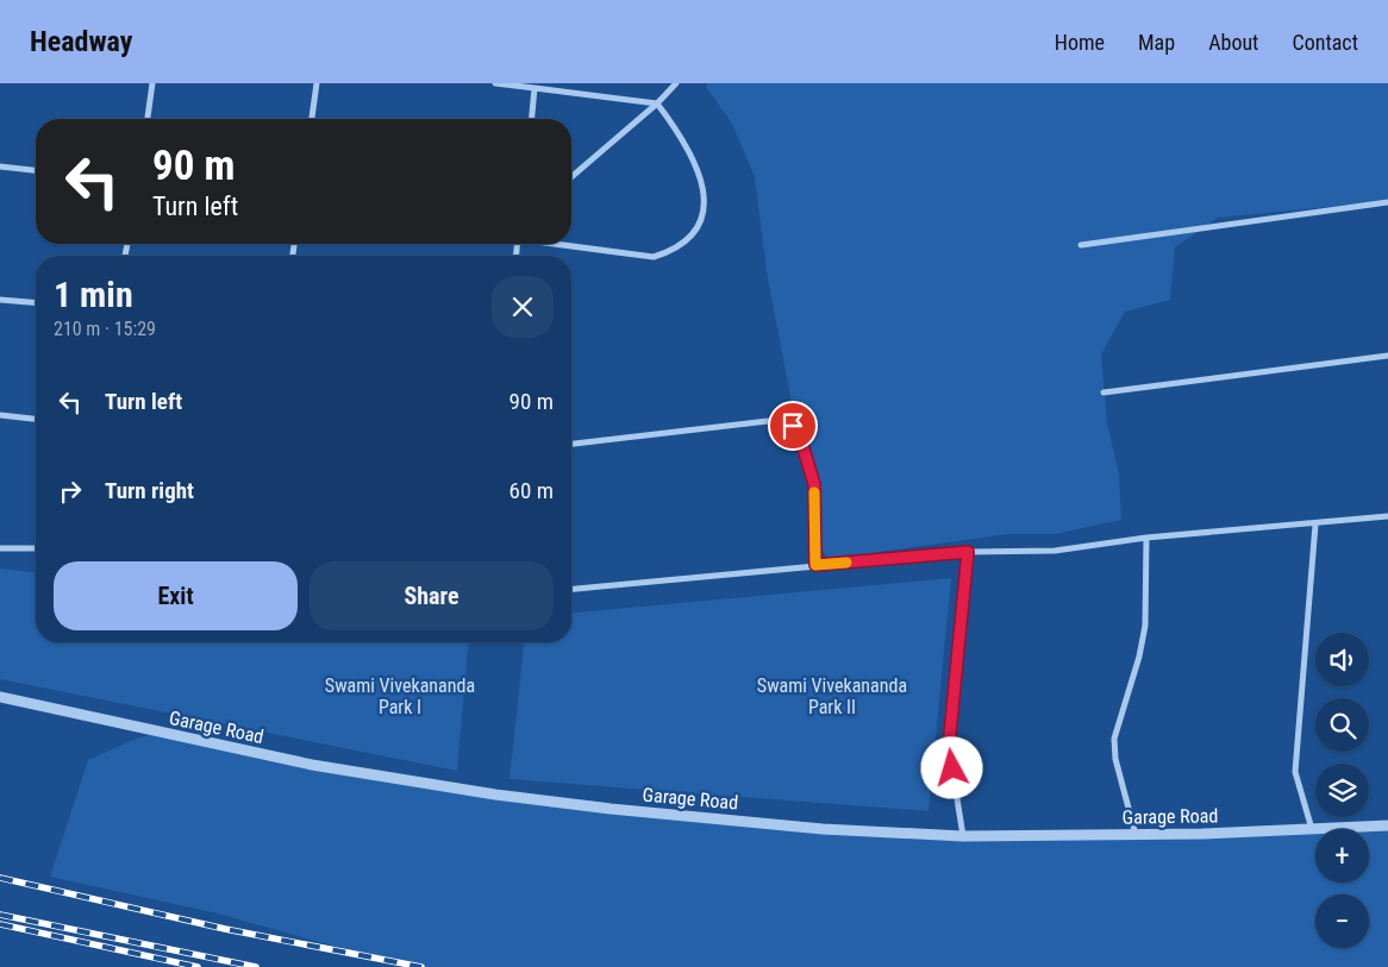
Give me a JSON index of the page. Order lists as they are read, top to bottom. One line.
{"streets":{"street":["Garage Road"]},"parks":["Swami Vivekananda Park I","Swami Vivekananda Park II"],"page":{"header":"Headway","nav":["Home","Map","About","Contact"],"turn":["90 m","Turn left"],"heading":["1 min","210 m · 15:29"],"list":[{"name":"Turn left","value":"90 m"},{"name":"Turn right","value":"60 m"}],"buttons":["Exit","Share"],"map_buttons":["+","−"]}}
